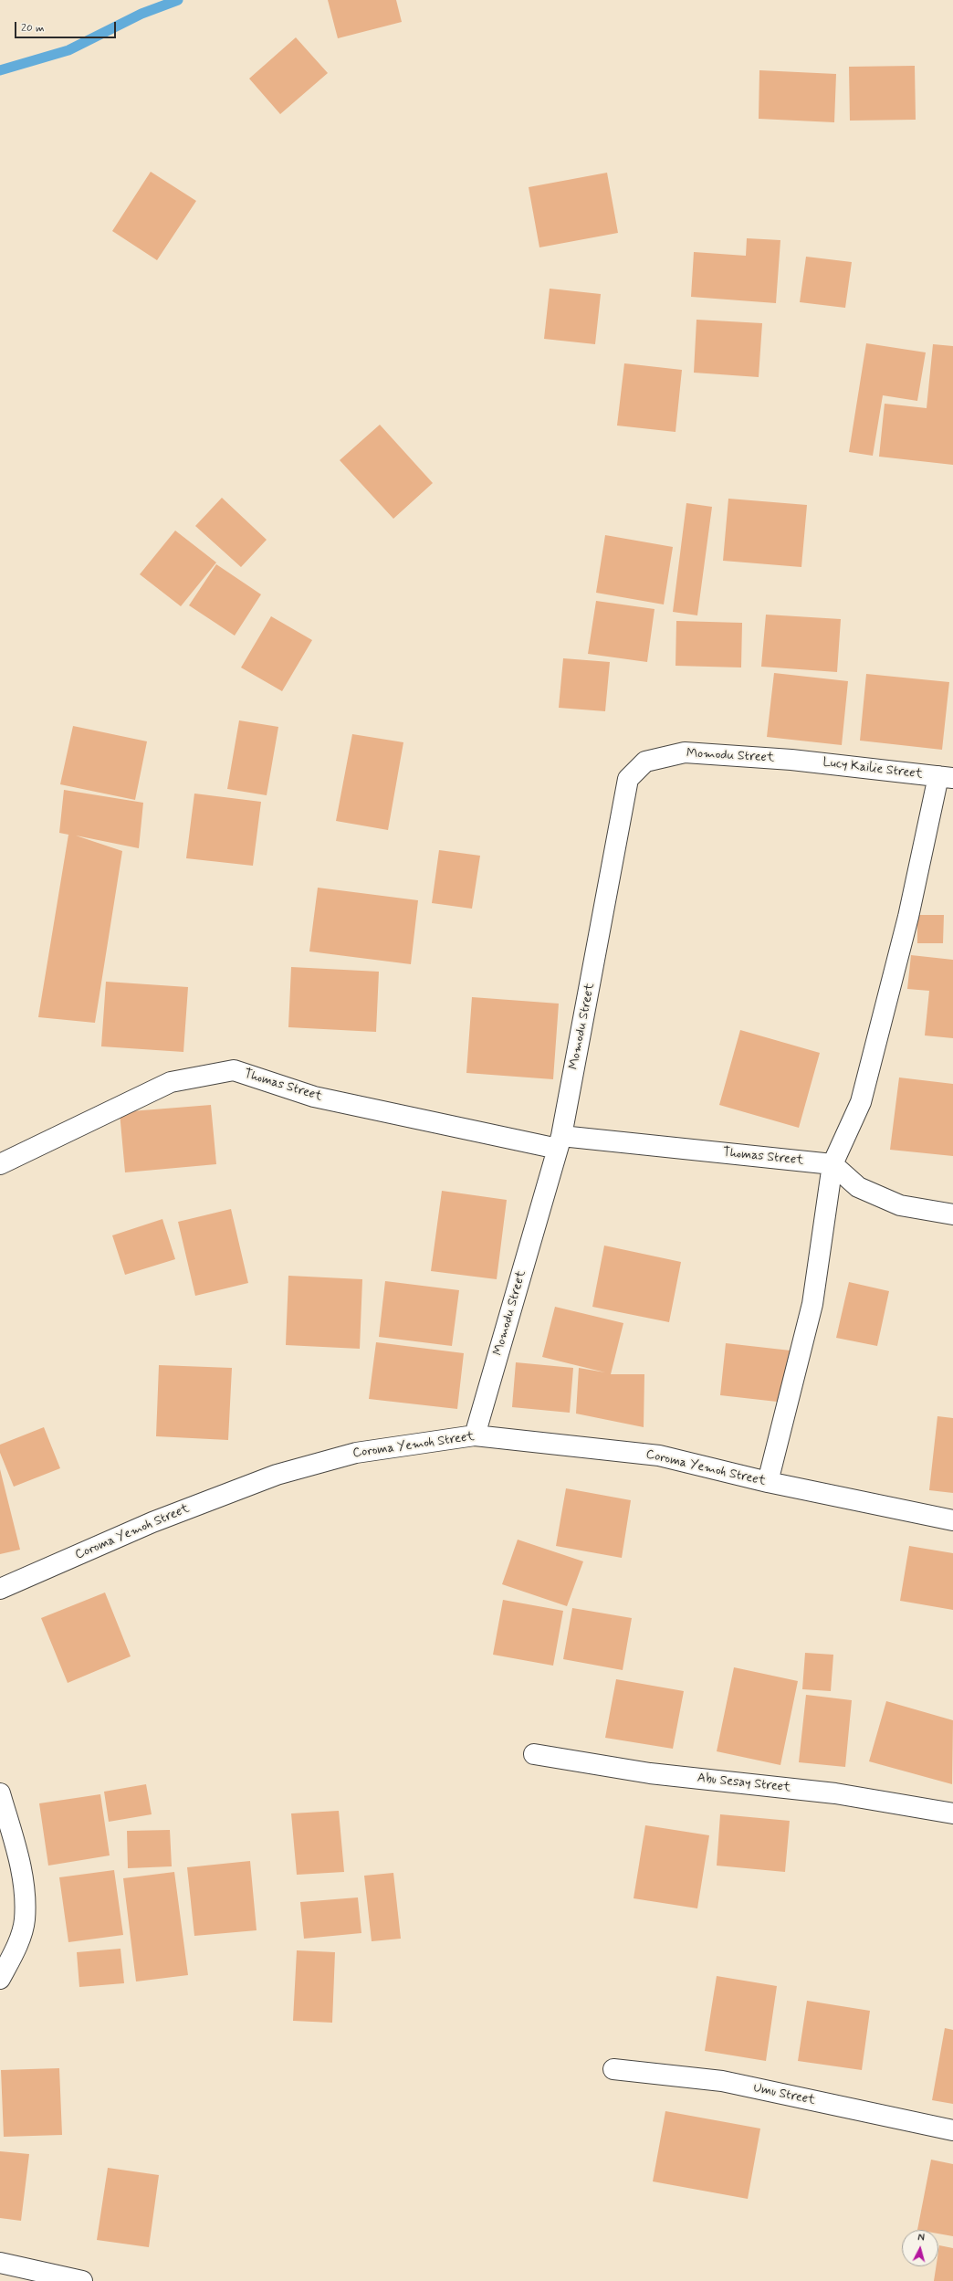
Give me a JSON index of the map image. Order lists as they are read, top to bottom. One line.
{"streets":{"street":["Momodu Street","Lucy Kailie Street","Thomas Street","Coroma Yemoh Street","Abu Sesay Street","Umu Street"]},"crossings":[["Momodu Street","Lucy Kailie Street"],["Momodu Street","Thomas Street"],["Momodu Street","Coroma Yemoh Street"]],"scale_bar":"20 m","north":"top"}
